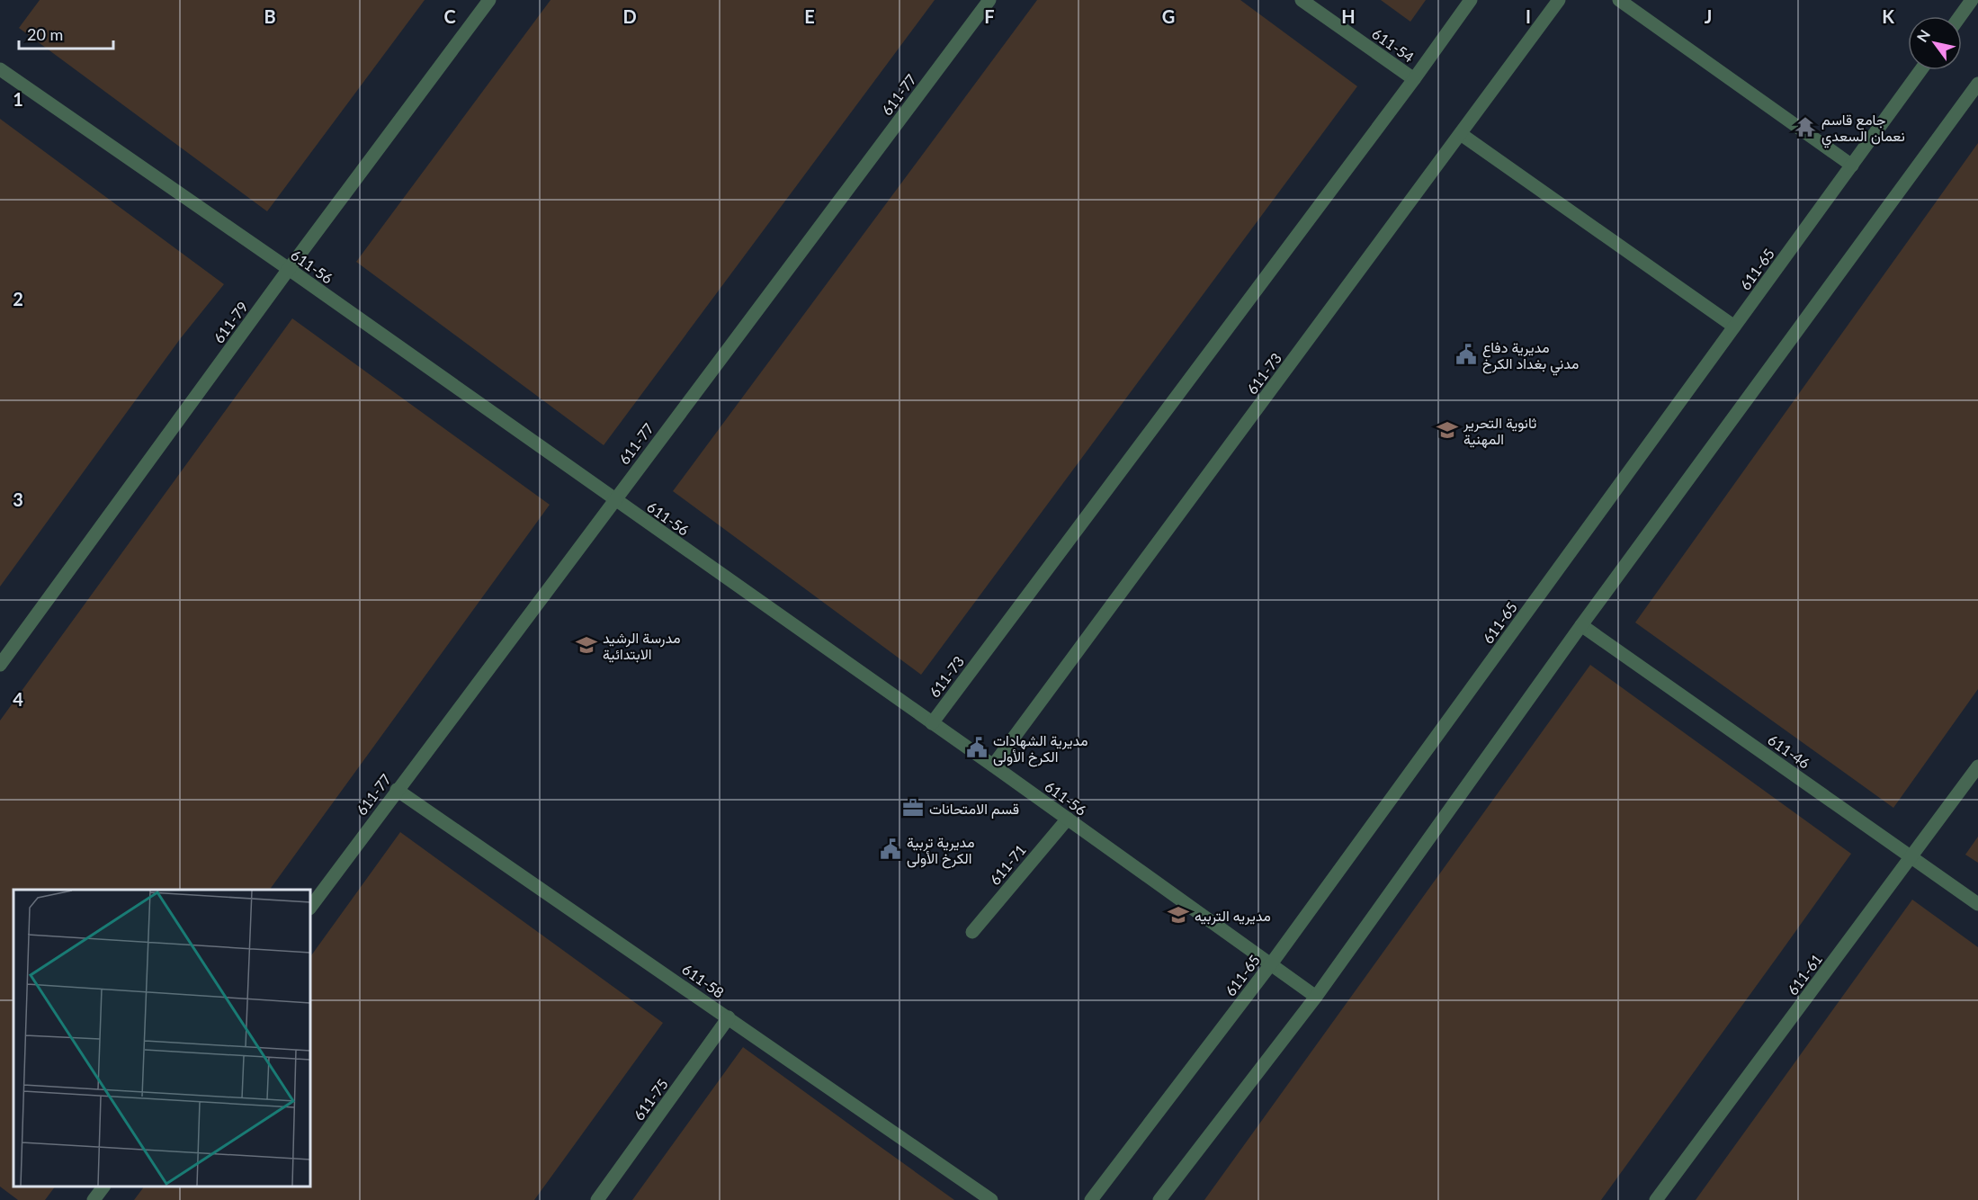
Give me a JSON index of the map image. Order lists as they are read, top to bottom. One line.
{"streets":{"street":["611-54","611-77","611-56","611-65","611-79","611-73","611-46","611-71","611-61","611-58","611-75"]},"crossings":[["611-54","611-73"],["611-77","611-56"],["611-77","611-58"],["611-56","611-65"],["611-56","611-79"],["611-56","611-73"],["611-56","611-71"],["611-46","611-61"],["611-58","611-75"]],"places":{"temple":["جامع قاسم نعمان السعدي"],"public building":["مديرية دفاع مدني بغداد الكرخ","مديرية الشهادات الكرخ الأولى","مديرية تربية الكرخ الأولى"],"school or university":["ثانوية التحرير المهنية","مدرسة الرشيد الابتدائية","مديريه التربيه"],"office":["قسم الامتحانات"]},"scale_bar":"20 m","north":"top left","grid":{"columns":["B","C","D","E","F","G","H","I","J","K"],"rows":["1","2","3","4"]}}
